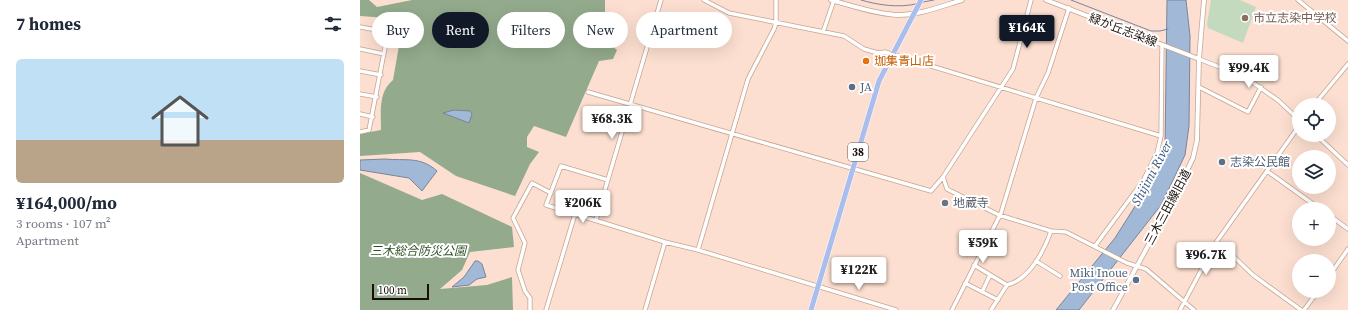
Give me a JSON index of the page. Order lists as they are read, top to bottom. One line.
{"streets":{"main road":["38"],"street":["緑が丘志染線","三木三田線旧道"]},"crossings":[["緑が丘志染線","三木三田線旧道"]],"water":["Shijimi River"],"parks":["三木総合防災公園"],"places":["市立志染中学校","珈集青山店","JA","志染公民館","地蔵寺","Miki Inoue Post Office"],"scale_bar":"100 m","page":{"heading":"7 homes","chip":["Buy","Rent","Filters","New","Apartment"],"price":["¥164K","¥99.4K","¥68.3K","¥206K","¥59K","¥96.7K","¥122K"],"list":[{"name":"¥164,000/mo","note":"3 rooms · 107 m² · Apartment"}],"map_buttons":["+","−"],"scale":"100 m"}}
